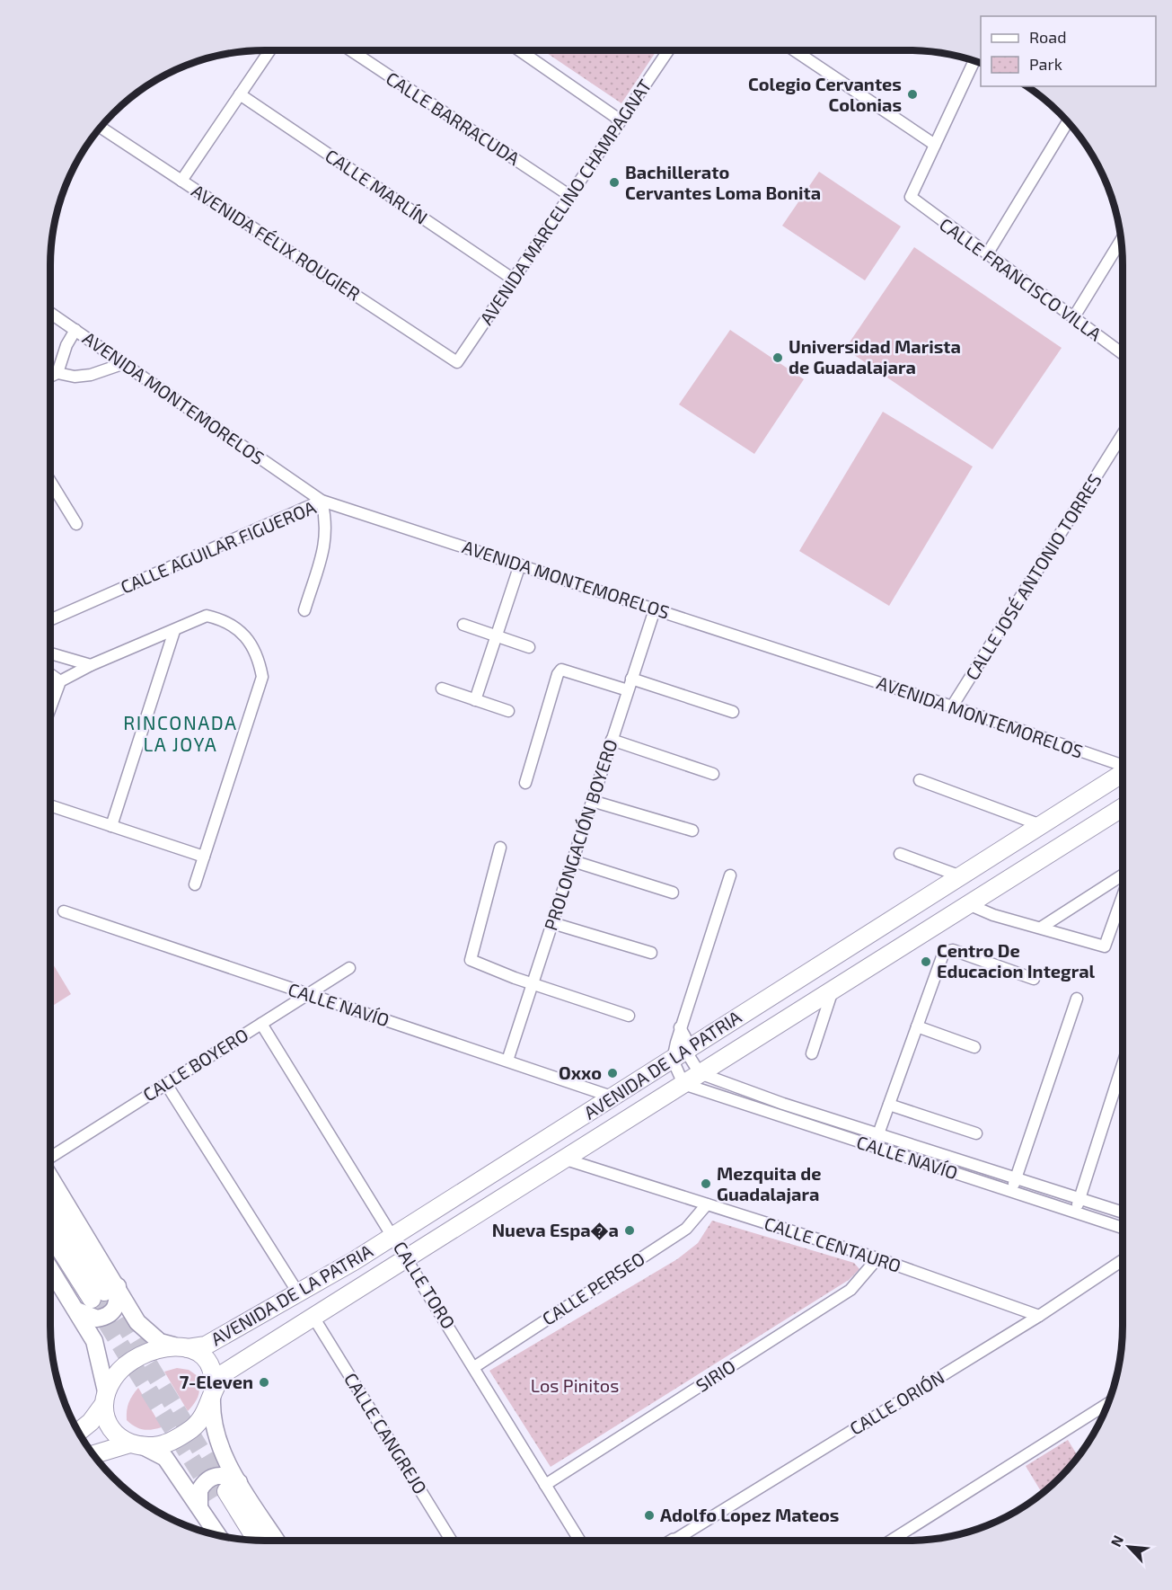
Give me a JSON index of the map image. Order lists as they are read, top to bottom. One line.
{"streets":{"main road":["AVENIDA DE LA PATRIA"],"street":["CALLE BARRACUDA","CALLE MARLÍN","AVENIDA MARCELINO CHAMPAGNAT","AVENIDA FÉLIX ROUGIER","CALLE FRANCISCO VILLA","AVENIDA MONTEMORELOS","CALLE AGUILAR FIGUEROA","CALLE JOSÉ ANTONIO TORRES","PROLONGACIÓN BOYERO","CALLE NAVÍO","CALLE BOYERO","CALLE CENTAURO","CALLE TORO","CALLE PERSEO","SIRIO","CALLE ORIÓN","CALLE CANGREJO"]},"crossings":[["CALLE BARRACUDA","AVENIDA MARCELINO CHAMPAGNAT"],["CALLE MARLÍN","AVENIDA MARCELINO CHAMPAGNAT"],["AVENIDA MARCELINO CHAMPAGNAT","AVENIDA FÉLIX ROUGIER"],["AVENIDA MONTEMORELOS","CALLE AGUILAR FIGUEROA"],["AVENIDA MONTEMORELOS","CALLE JOSÉ ANTONIO TORRES"],["AVENIDA MONTEMORELOS","PROLONGACIÓN BOYERO"],["PROLONGACIÓN BOYERO","CALLE NAVÍO"],["CALLE NAVÍO","CALLE BOYERO"],["CALLE NAVÍO","AVENIDA DE LA PATRIA"],["CALLE BOYERO","CALLE TORO"],["AVENIDA DE LA PATRIA","CALLE CENTAURO"],["AVENIDA DE LA PATRIA","CALLE TORO"],["AVENIDA DE LA PATRIA","CALLE CANGREJO"],["CALLE CENTAURO","CALLE PERSEO"],["CALLE CENTAURO","SIRIO"],["CALLE CENTAURO","CALLE ORIÓN"],["CALLE TORO","CALLE PERSEO"],["CALLE TORO","SIRIO"]],"districts":["RINCONADA LA JOYA"],"parks":["Los Pinitos"],"places":["Colegio Cervantes Colonias","Bachillerato Cervantes Loma Bonita","Universidad Marista de Guadalajara","Centro De Educacion Integral","Oxxo","Mezquita de Guadalajara","Nueva Espa�a","7-Eleven","Adolfo Lopez Mateos"],"legend":["Road","Park"],"north":"top left"}
